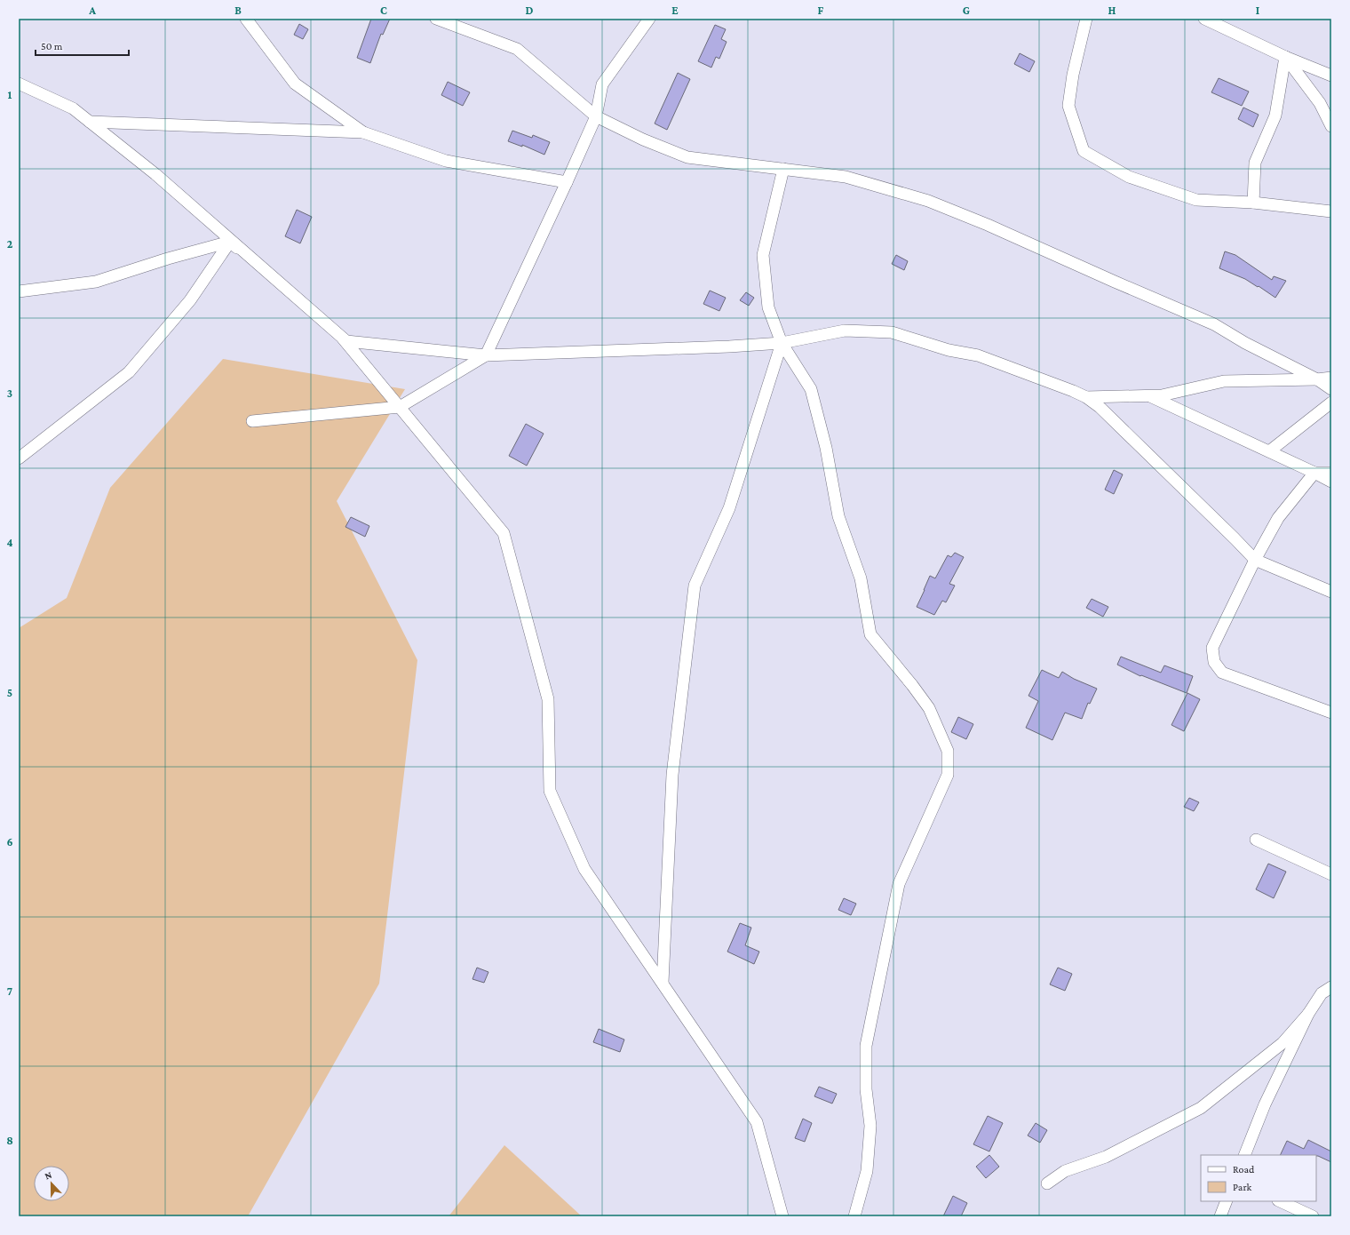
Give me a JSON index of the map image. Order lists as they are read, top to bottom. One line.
{"legend":["Road","Park"],"scale_bar":"50 m","north":"top","grid":{"columns":["A","B","C","D","E","F","G","H","I"],"rows":["1","2","3","4","5","6","7","8"]}}
